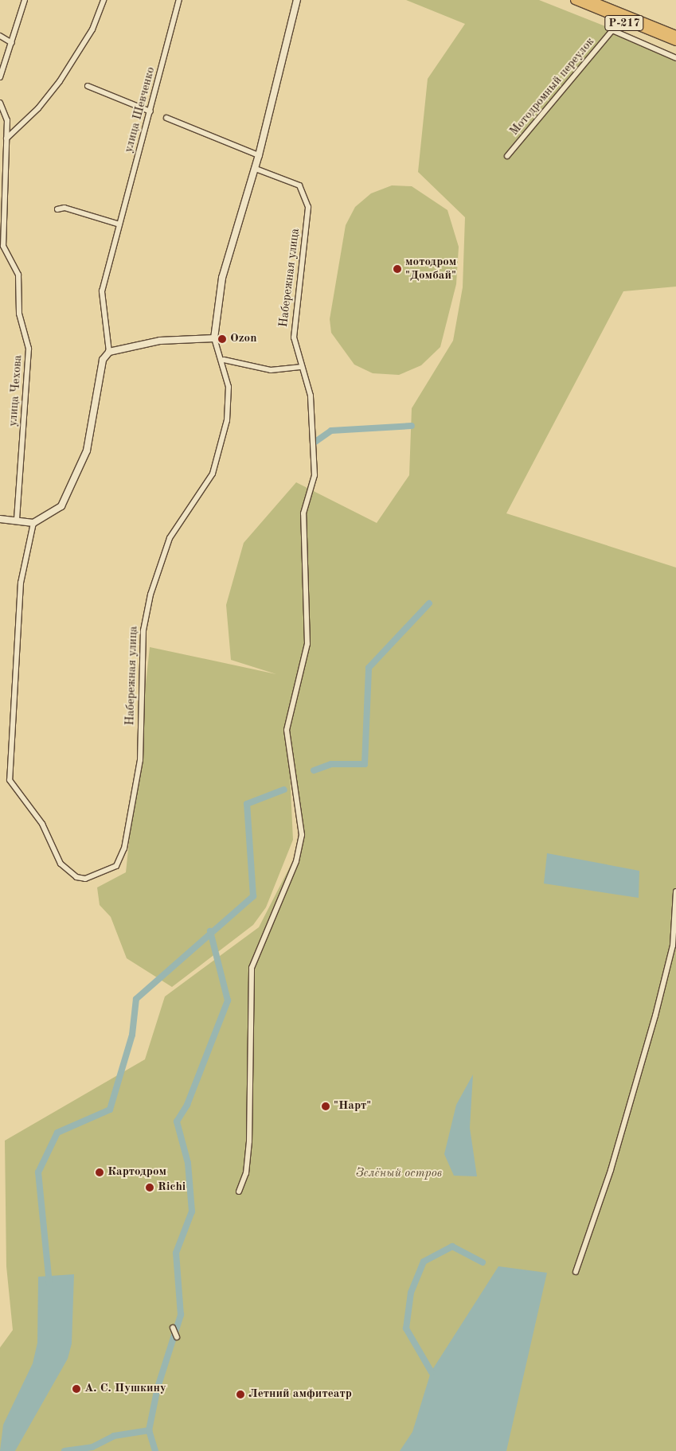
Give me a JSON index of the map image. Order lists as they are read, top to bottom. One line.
{"streets":{"highway":["Р-217"],"street":["Мотодромный переулок","улица Шевченко","Набережная улица","улица Чехова"]},"crossings":[["Р-217","Мотодромный переулок"]],"parks":["Зелёный остров"],"places":["мотодром \"Домбай\"","Ozon","\"Нарт\"","Картодром","Richi","А. С. Пушкину","Летний амфитеатр"]}
